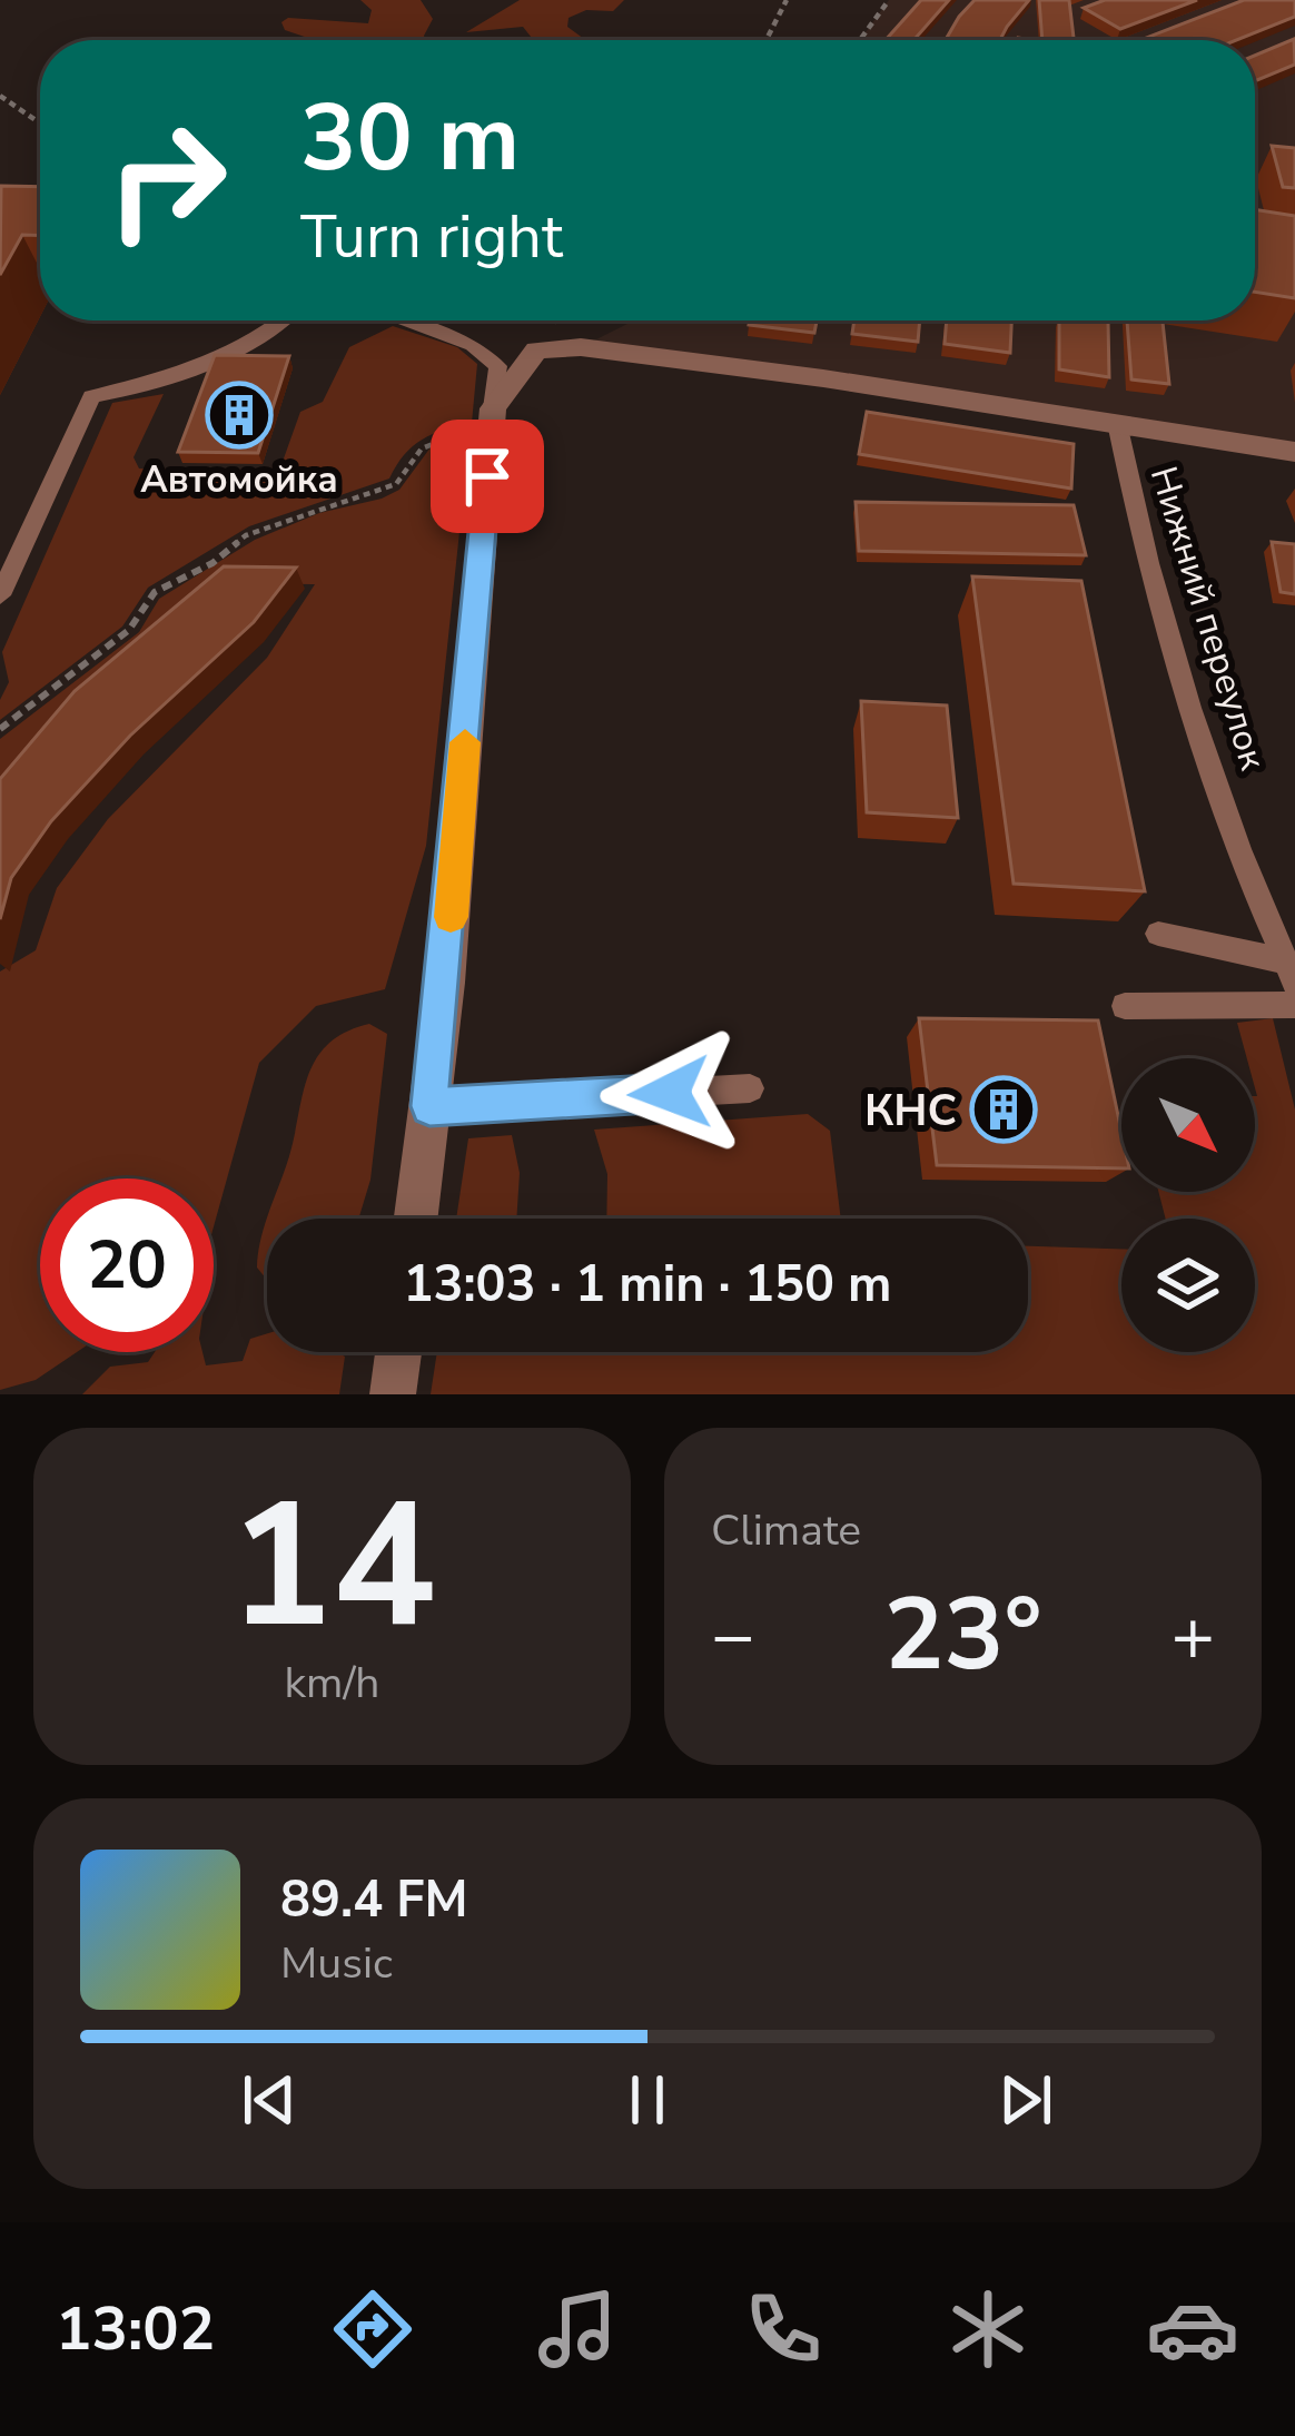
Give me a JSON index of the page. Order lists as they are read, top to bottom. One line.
{"streets":{"lane":["Нижний переулок"]},"places":{"building":["Автомойка","КНС"]},"north":"bottom right","page":{"turn":["30 m","Turn right"],"limit":"20","trip":"13:03 · 1 min · 150 m","tile":[["14","km/h"],"Climate"],"heat":["−","23°","+"],"song":["89.4 FM","Music"],"tabs":"13:02"}}
